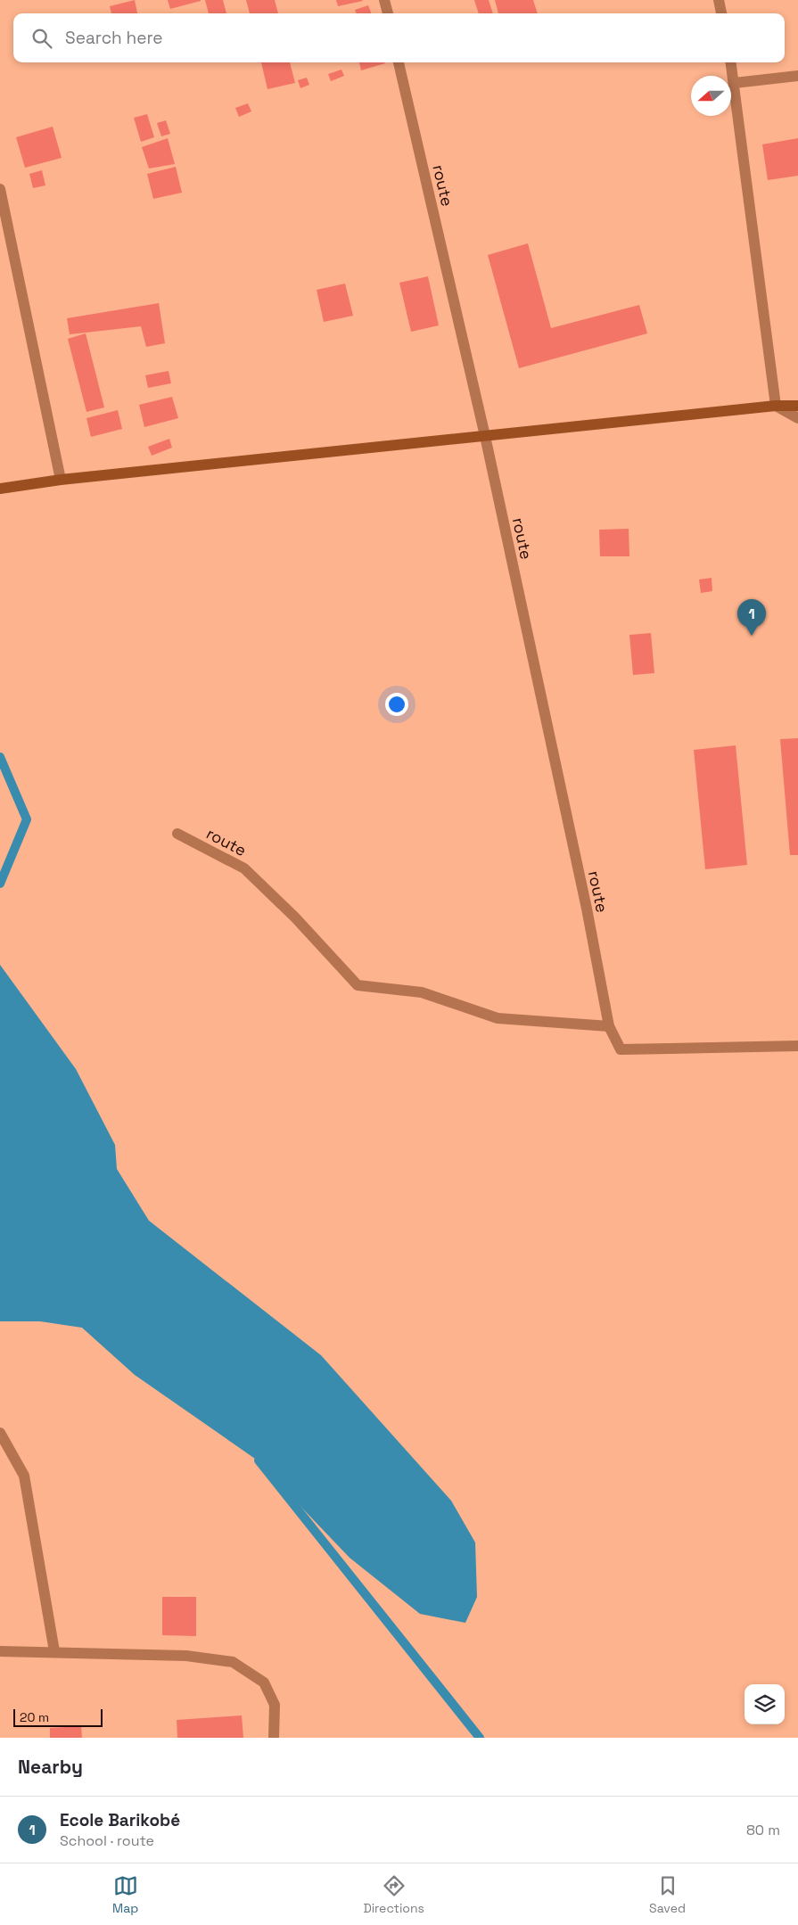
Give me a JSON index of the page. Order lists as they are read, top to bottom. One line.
{"streets":{"street":["route"]},"scale_bar":"20 m","north":"left","page":{"search":"Search here","pins":"1","scale":"20 m","heading":"Nearby","list":[{"mark":"1","name":"Ecole Barikobé","note":"School · route","value":"80 m"}],"nav":["Map","Directions","Saved"]}}
